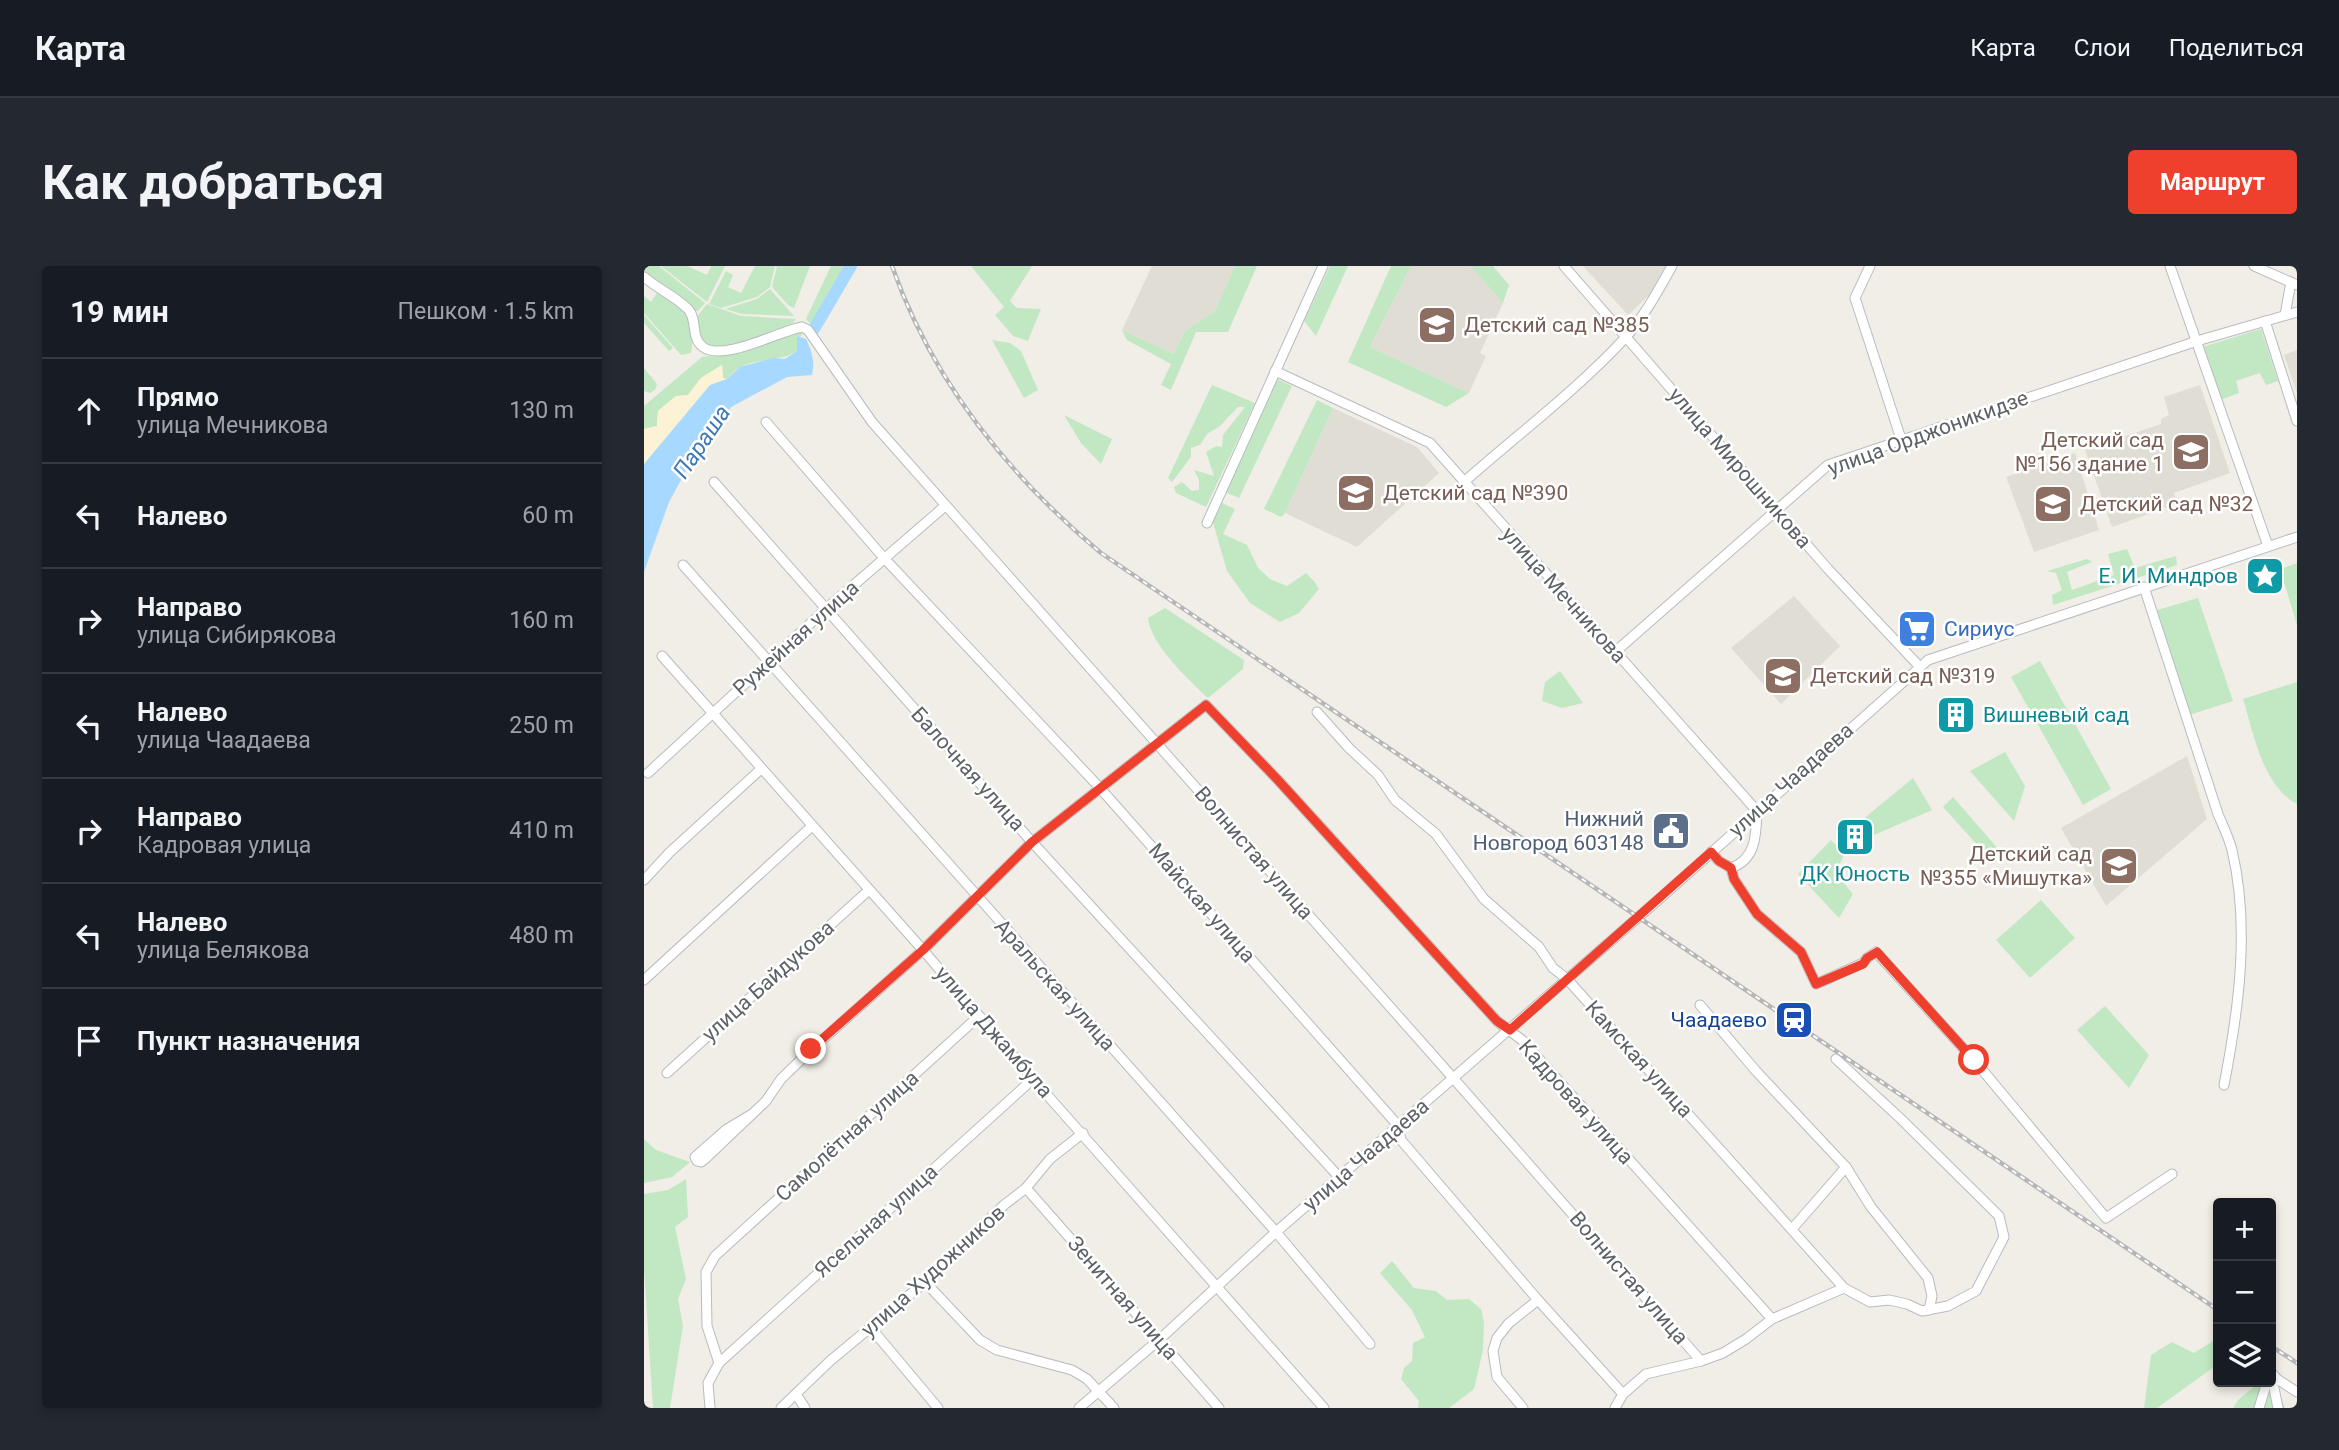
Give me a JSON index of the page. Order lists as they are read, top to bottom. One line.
{"streets":{"street":["улица Орджоникидзе","улица Мирошникова","улица Мечникова","Ружейная улица","Балочная улица","улица Чаадаева","Волнистая улица","Майская улица","улица Байдукова","Аральская улица","улица Джамбула","Камская улица","Кадровая улица","Самолётная улица","Ясельная улица","улица Художников","Зенитная улица"]},"crossings":[["улица Орджоникидзе","улица Мирошникова"],["улица Орджоникидзе","улица Мечникова"],["улица Мирошникова","улица Чаадаева"],["улица Мечникова","улица Чаадаева"],["Ружейная улица","Балочная улица"],["Ружейная улица","Волнистая улица"],["Ружейная улица","Майская улица"],["Ружейная улица","Аральская улица"],["Ружейная улица","улица Джамбула"],["Балочная улица","улица Чаадаева"],["улица Чаадаева","Волнистая улица"],["улица Чаадаева","Майская улица"],["улица Чаадаева","Аральская улица"],["улица Чаадаева","улица Джамбула"],["улица Чаадаева","Камская улица"],["улица Чаадаева","Кадровая улица"],["улица Чаадаева","Зенитная улица"],["Волнистая улица","Кадровая улица"],["улица Байдукова","улица Джамбула"],["улица Джамбула","Самолётная улица"],["улица Джамбула","Ясельная улица"],["улица Джамбула","улица Художников"],["Самолётная улица","Ясельная улица"],["улица Художников","Зенитная улица"]],"water":["Параша"],"places":{"school or university":["Детский сад №385","Детский сад №156 здание 1","Детский сад №390","Детский сад №32","Детский сад №319","Детский сад №355 «Мишутка»"],"place":["Е. И. Миндров"],"supermarket":["Сириус"],"building":["Вишневый сад","ДК Юность"],"public building":["Нижний Новгород 603148"],"station":["Чаадаево"]},"page":{"header":"Карта","nav":["Карта","Слои","Поделиться"],"buttons":"Маршрут","title":"Как добраться","heading":["19 мин","Пешком · 1.5 km"],"list":[["Прямо","улица Мечникова","130 m"],["Налево","60 m"],["Направо","улица Сибирякова","160 m"],["Налево","улица Чаадаева","250 m"],["Направо","Кадровая улица","410 m"],["Налево","улица Белякова","480 m"],"Пункт назначения"],"map_buttons":["+","−"]}}
